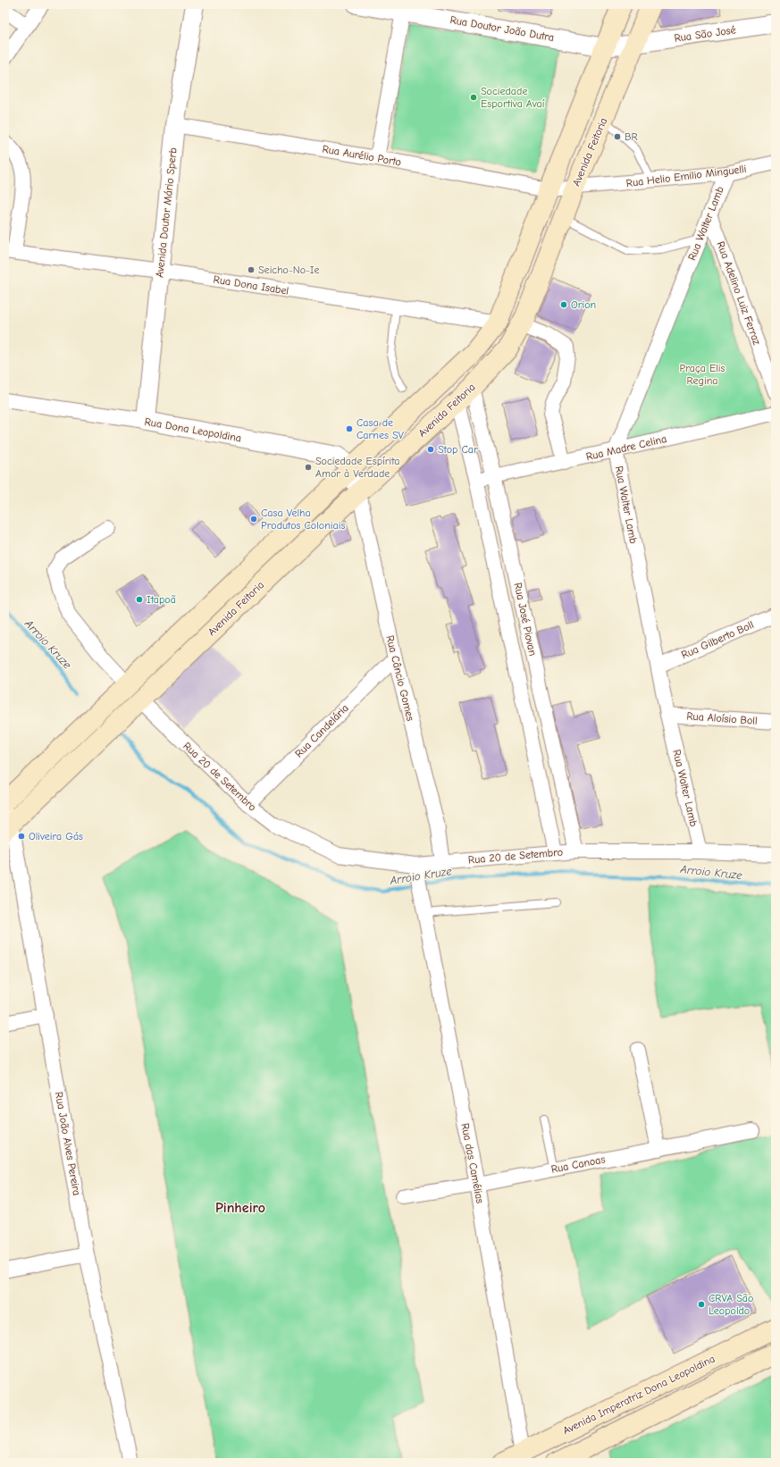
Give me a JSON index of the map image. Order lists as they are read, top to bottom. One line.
{"streets":{"main road":["Avenida Feitoria","Avenida Imperatriz Dona Leopoldina"],"street":["Rua Doutor João Dutra","Rua São José","Rua Aurélio Porto","Rua Helio Emilio Minguelli","Avenida Doutor Mário Sperb","Rua Walter Lamb","Rua Dona Isabel","Rua Adelino Luiz Ferraz","Rua Dona Leopoldina","Rua Madre Celina","Rua José Piovan","Rua Gilberto Boll","Rua Câncio Gomes","Rua Aloísio Boll","Rua Candelária","Rua 20 de Setembro","Rua João Alves Pereira","Rua das Camélias","Rua Canoas"]},"crossings":[["Rua Doutor João Dutra","Rua São José"],["Rua Doutor João Dutra","Avenida Feitoria"],["Rua São José","Avenida Feitoria"],["Avenida Feitoria","Rua Aurélio Porto"],["Avenida Feitoria","Rua Helio Emilio Minguelli"],["Avenida Feitoria","Rua Dona Isabel"],["Avenida Feitoria","Rua Dona Leopoldina"],["Avenida Feitoria","Rua José Piovan"],["Avenida Feitoria","Rua Câncio Gomes"],["Avenida Feitoria","Rua 20 de Setembro"],["Avenida Feitoria","Rua João Alves Pereira"],["Rua Aurélio Porto","Rua Helio Emilio Minguelli"],["Rua Aurélio Porto","Avenida Doutor Mário Sperb"],["Rua Helio Emilio Minguelli","Rua Walter Lamb"],["Avenida Doutor Mário Sperb","Rua Dona Isabel"],["Avenida Doutor Mário Sperb","Rua Dona Leopoldina"],["Rua Walter Lamb","Rua Adelino Luiz Ferraz"],["Rua Walter Lamb","Rua Madre Celina"],["Rua Walter Lamb","Rua Gilberto Boll"],["Rua Walter Lamb","Rua Aloísio Boll"],["Rua Walter Lamb","Rua 20 de Setembro"],["Rua Dona Leopoldina","Rua Câncio Gomes"],["Rua Madre Celina","Rua José Piovan"],["Rua José Piovan","Rua 20 de Setembro"],["Rua Câncio Gomes","Rua Candelária"],["Rua Câncio Gomes","Rua 20 de Setembro"],["Rua Candelária","Rua 20 de Setembro"],["Rua 20 de Setembro","Rua das Camélias"],["Rua das Camélias","Rua Canoas"],["Rua das Camélias","Avenida Imperatriz Dona Leopoldina"]],"districts":["Pinheiro"],"water":["Arroio Kruze"],"parks":["Praça Elis Regina"],"places":["Sociedade Esportiva Avaí","BR","Seicho-No-Ie","Orion","Casa de Carnes SV","Stop Car","Sociedade Espírita Amor à Verdade","Casa Velha Produtos Coloniais","Itapoã","Oliveira Gás","CRVA São Leopoldo"]}
